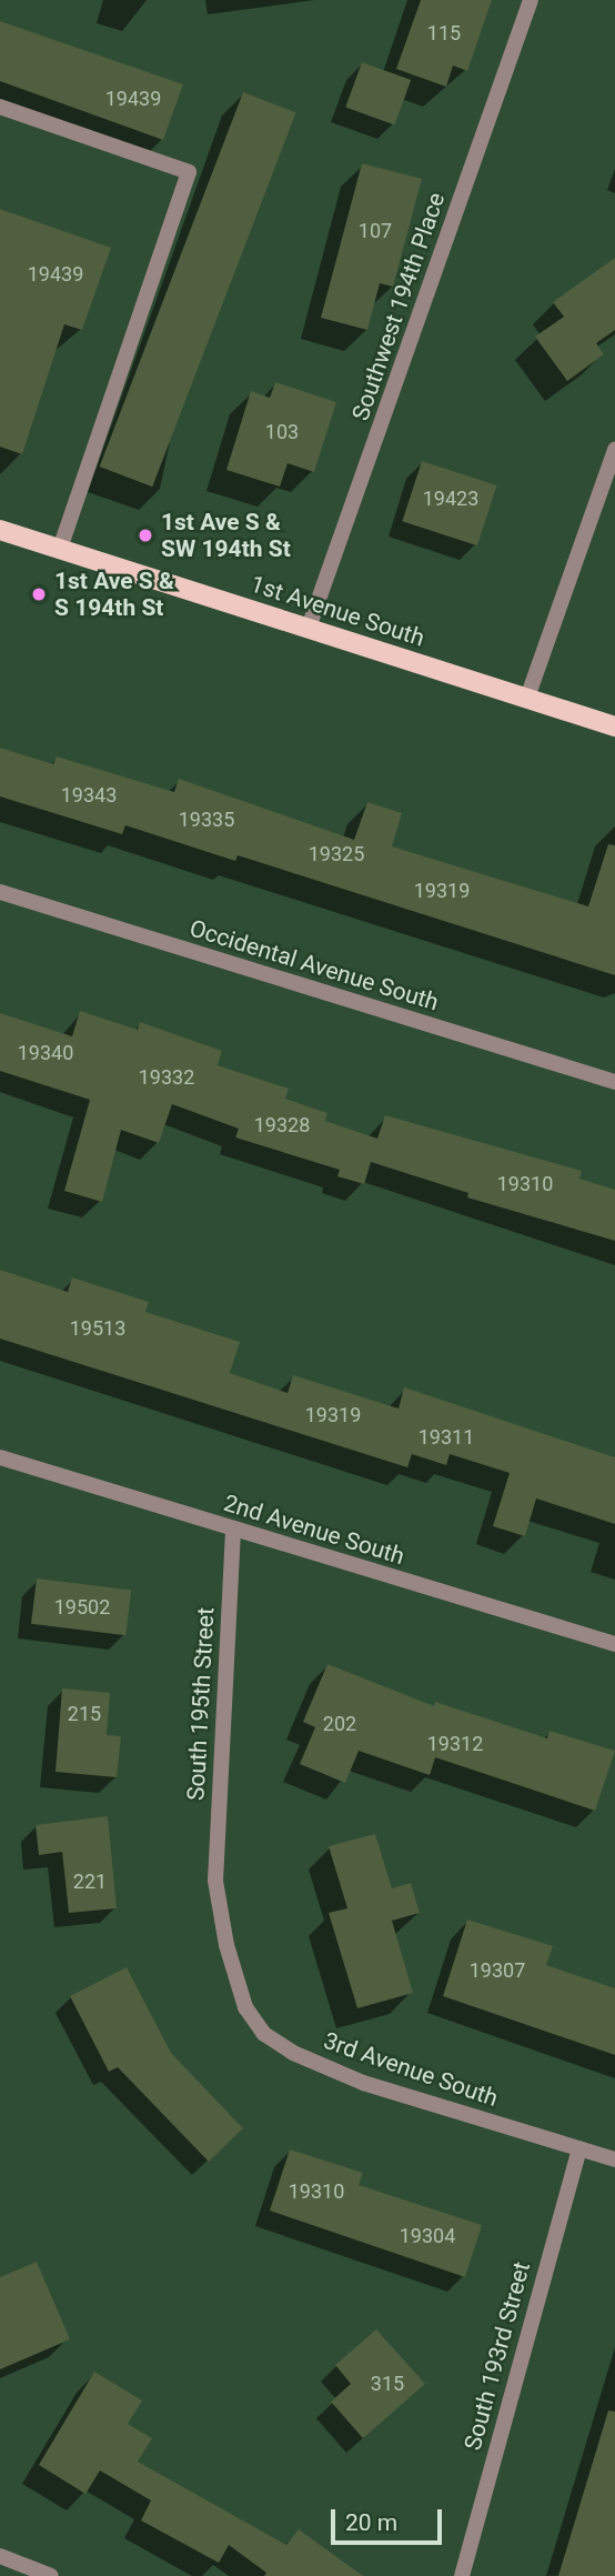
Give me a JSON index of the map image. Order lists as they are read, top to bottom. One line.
{"streets":{"main road":["1st Avenue South"],"street":["Southwest 194th Place","Occidental Avenue South","2nd Avenue South","South 195th Street","3rd Avenue South","South 193rd Street"]},"crossings":[["Southwest 194th Place","1st Avenue South"],["2nd Avenue South","South 195th Street"],["South 195th Street","3rd Avenue South"],["3rd Avenue South","South 193rd Street"]],"places":["1st Ave S & SW 194th St","1st Ave S & S 194th St"],"house_numbers":["115","19439","107","19439","103","19423","19343","19335","19325","19319","19340","19332","19328","19310","19513","19319","19311","19502","215","202","19312","221","19307","19310","19304","315"],"scale_bar":"20 m"}
